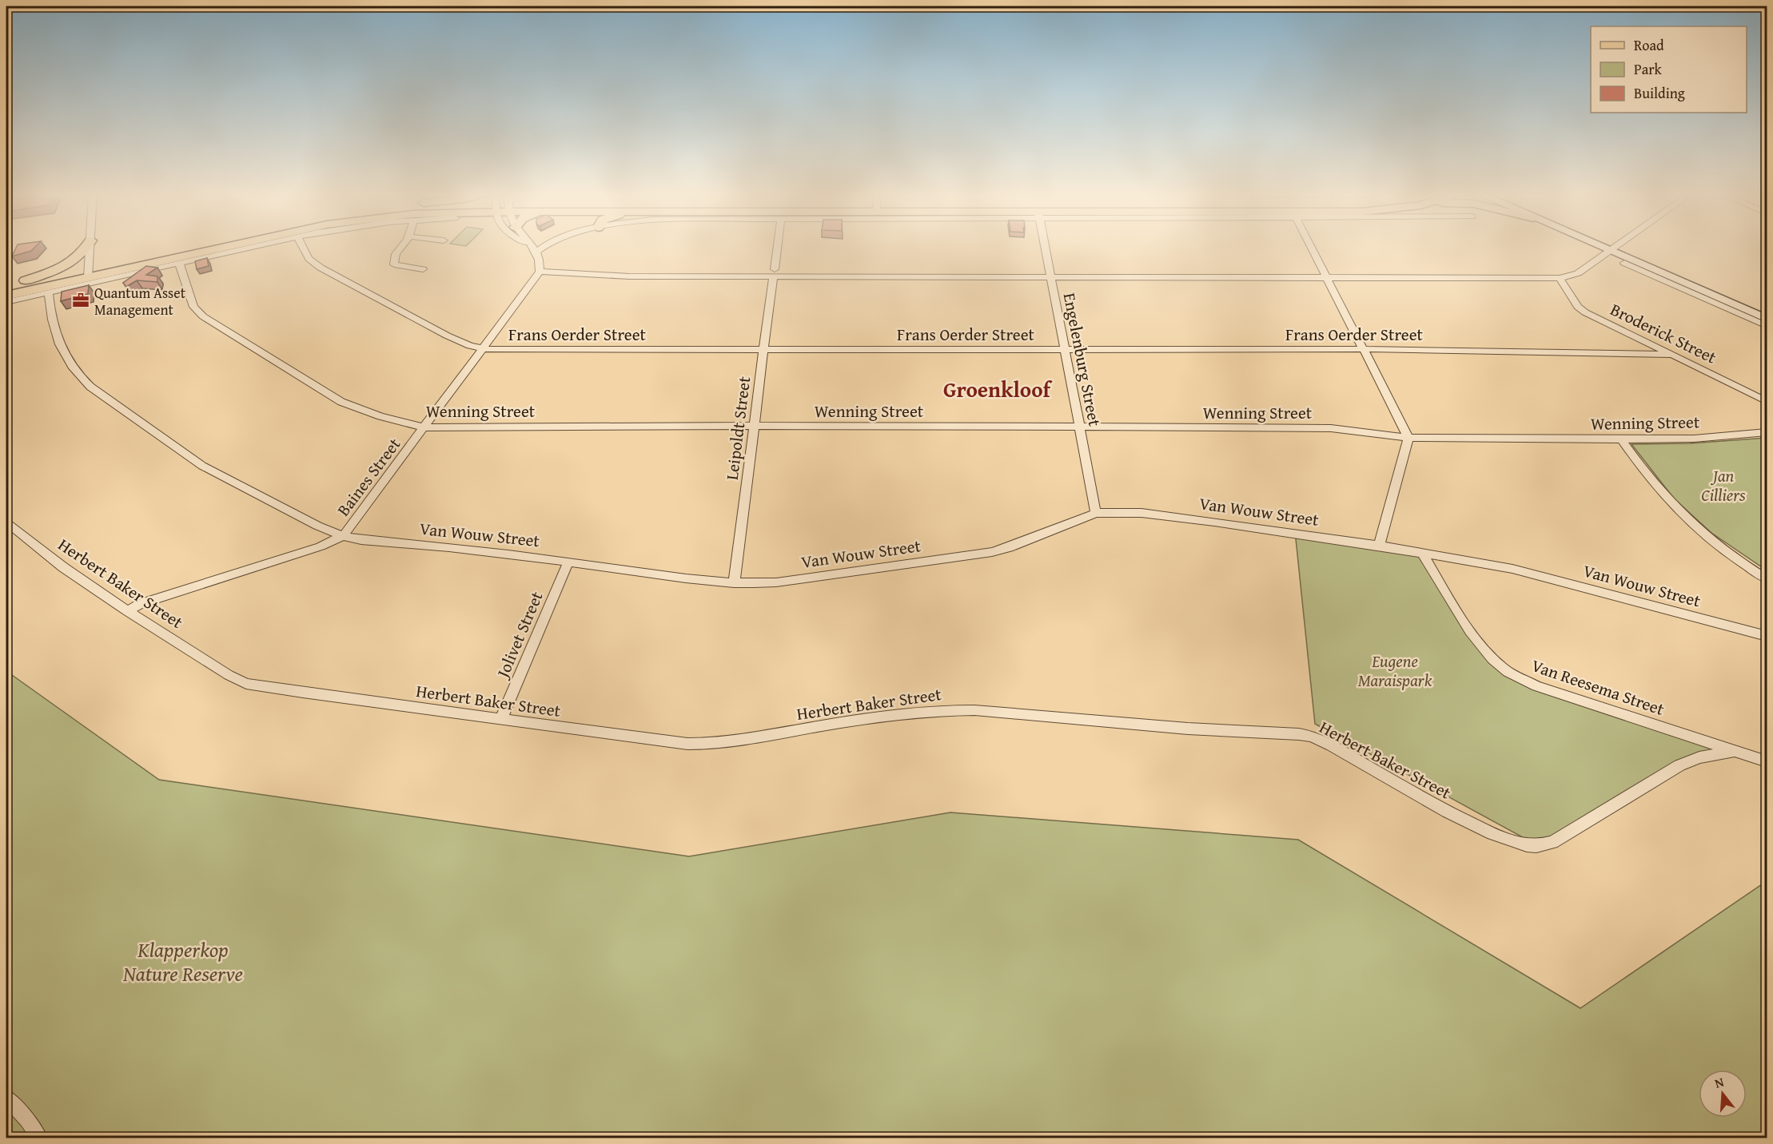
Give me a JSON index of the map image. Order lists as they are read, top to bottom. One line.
{"streets":{"street":["Broderick Street","Frans Oerder Street","Engelenburg Street","Wenning Street","Leipoldt Street","Baines Street","Van Wouw Street","Herbert Baker Street","Jolivet Street","Van Reesema Street"]},"crossings":[["Broderick Street","Frans Oerder Street"],["Frans Oerder Street","Engelenburg Street"],["Frans Oerder Street","Leipoldt Street"],["Frans Oerder Street","Baines Street"],["Engelenburg Street","Wenning Street"],["Engelenburg Street","Van Wouw Street"],["Wenning Street","Leipoldt Street"],["Wenning Street","Baines Street"],["Leipoldt Street","Van Wouw Street"],["Baines Street","Van Wouw Street"],["Baines Street","Herbert Baker Street"],["Van Wouw Street","Jolivet Street"],["Van Wouw Street","Van Reesema Street"],["Herbert Baker Street","Jolivet Street"],["Herbert Baker Street","Van Reesema Street"]],"districts":["Groenkloof"],"parks":["Jan Cilliers","Eugene Maraispark","Klapperkop Nature Reserve"],"places":{"office":["Quantum Asset Management"]},"legend":["Road","Park","Building"],"north":"top"}
